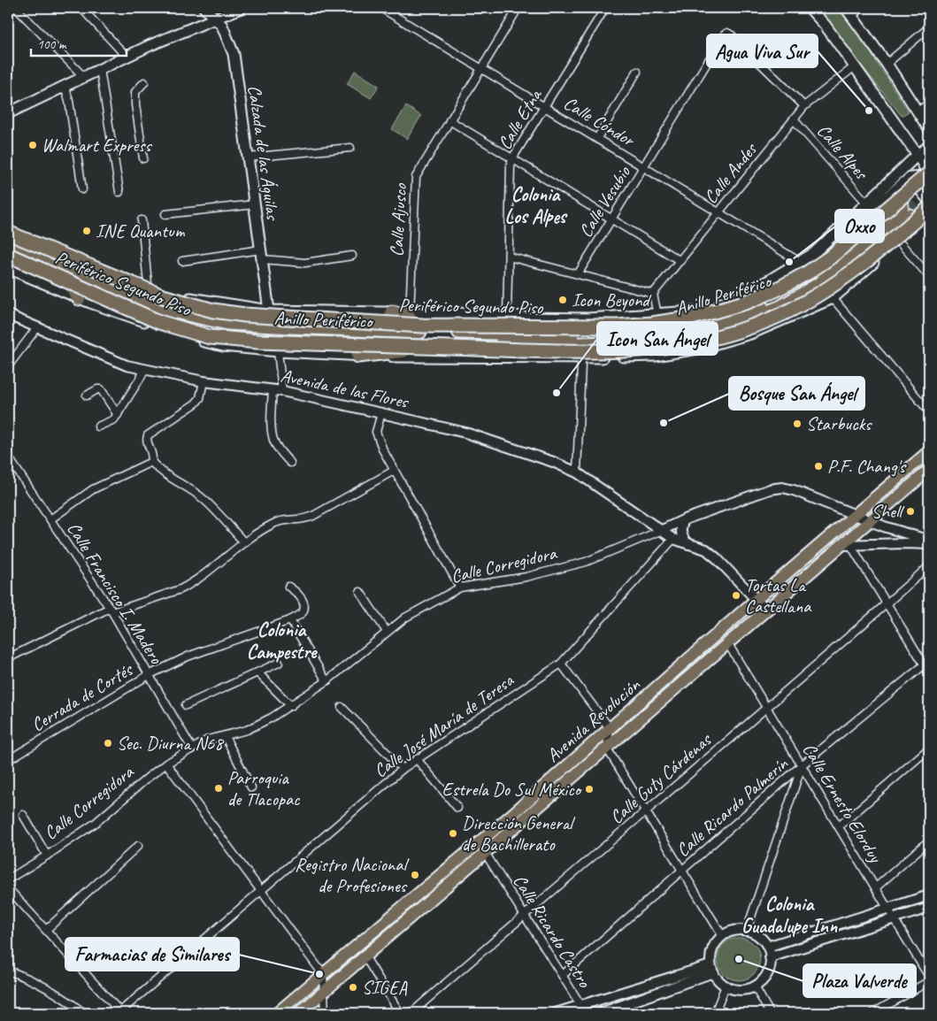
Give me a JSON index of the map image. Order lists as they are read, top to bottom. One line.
{"streets":{"highway":["Periférico Segundo Piso","Anillo Periférico"],"main road":["Calzada de las Águilas","Avenida Revolución"],"street":["Calle Etna","Calle Cóndor","Calle Alpes","Calle Andes","Calle Vesubio","Calle Ajusco","Avenida de las Flores","Calle Corregidora","Calle Francisco I. Madero","Cerrada de Cortés","Calle José María de Teresa","Calle Guty Cárdenas","Calle Ernesto Elorduy","Calle Ricardo Palmerín","Calle Ricardo Castro"]},"crossings":[["Calle Etna","Calle Cóndor"],["Calle Cóndor","Calle Andes"],["Calle Cóndor","Calle Vesubio"],["Calle Cóndor","Calle Ajusco"],["Calle Alpes","Calle Andes"],["Calle Alpes","Calle Vesubio"],["Periférico Segundo Piso","Anillo Periférico"],["Avenida de las Flores","Calle Corregidora"],["Calle Corregidora","Calle Francisco I. Madero"],["Calle Francisco I. Madero","Cerrada de Cortés"],["Avenida Revolución","Calle Ernesto Elorduy"],["Avenida Revolución","Calle Ricardo Castro"],["Calle Guty Cárdenas","Calle Ernesto Elorduy"],["Calle Guty Cárdenas","Calle Ricardo Castro"],["Calle Ernesto Elorduy","Calle Ricardo Palmerín"],["Calle Ricardo Palmerín","Calle Ricardo Castro"]],"districts":["Colonia Los Alpes","Colonia Campestre","Colonia Guadalupe Inn"],"places":["Agua Viva Sur","Walmart Express","INE Quantum","Oxxo","Icon Beyond","Icon San Ángel","Bosque San Ángel","Starbucks","P.F. Chang's","Shell","Tortas La Castellana","Sec. Diurna N68","Parroquia de Tlacopac","Estrela Do Sul México","Dirección General de Bachillerato","Registro Nacional de Profesiones","Plaza Valverde","Farmacias de Similares","SIGEA"],"scale_bar":"100 m"}
